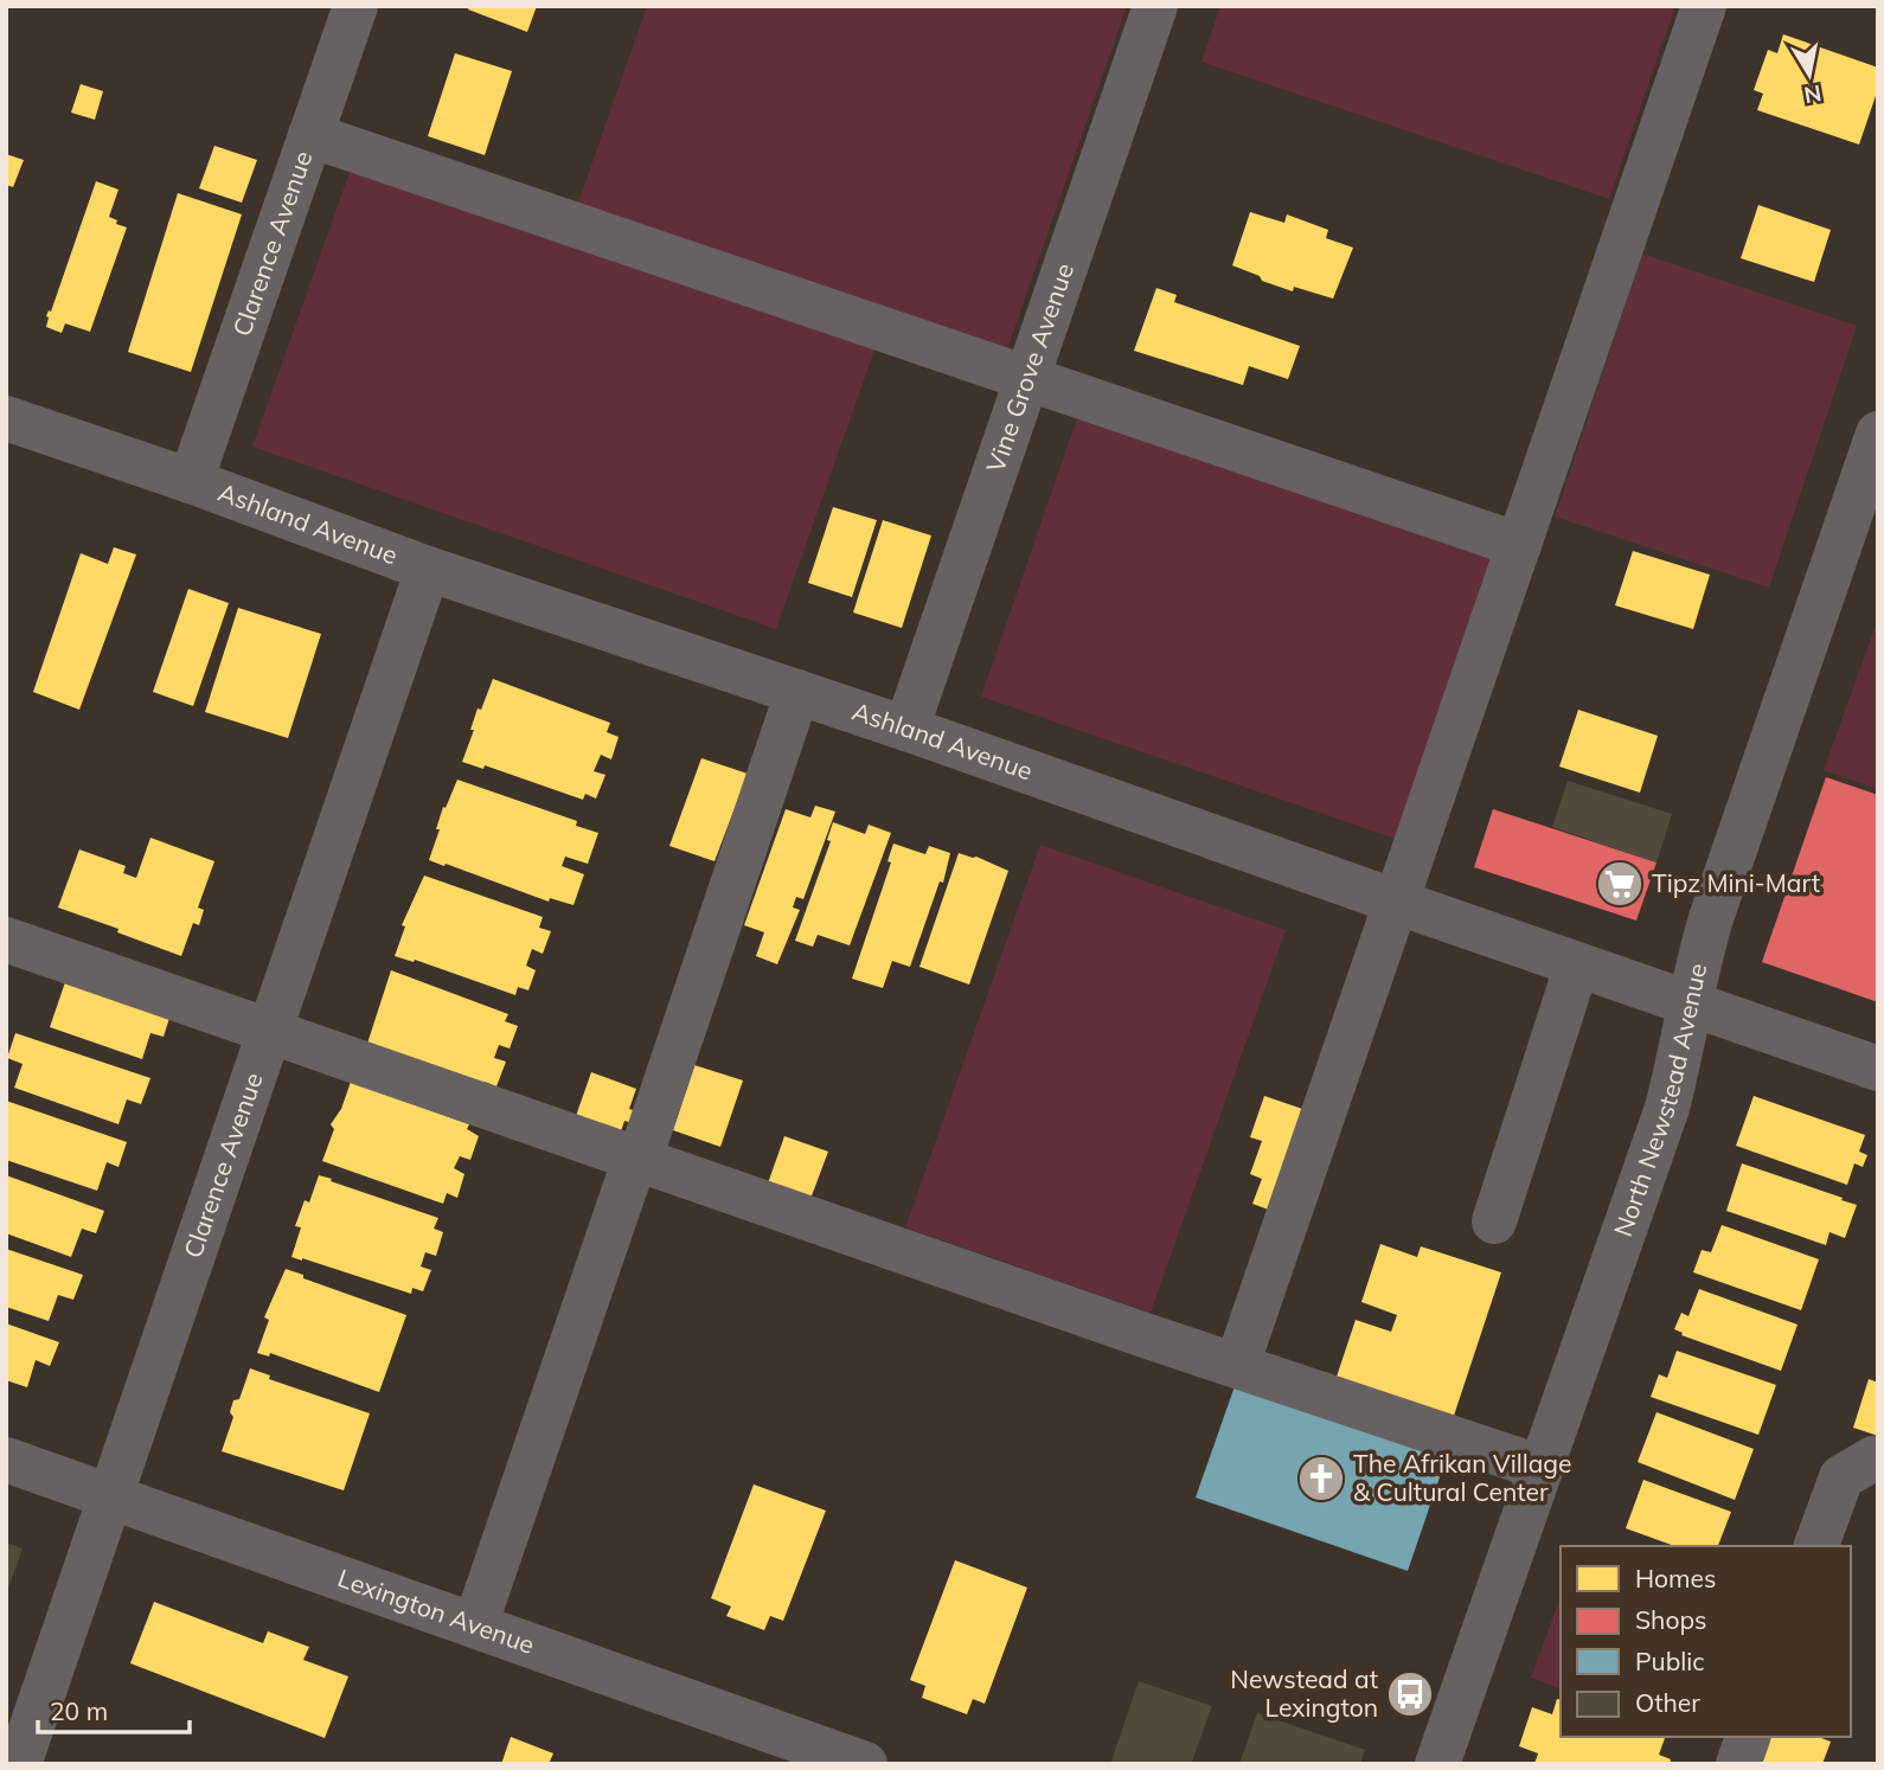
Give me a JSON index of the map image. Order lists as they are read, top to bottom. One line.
{"streets":{"street":["Clarence Avenue","Vine Grove Avenue","Ashland Avenue","North Newstead Avenue","Lexington Avenue"]},"crossings":[["Clarence Avenue","Ashland Avenue"],["Clarence Avenue","Lexington Avenue"],["Vine Grove Avenue","Ashland Avenue"],["Ashland Avenue","North Newstead Avenue"]],"places":{"supermarket":["Tipz Mini-Mart"],"church":["The Afrikan Village & Cultural Center"],"bus stop":["Newstead at Lexington"]},"legend":["Homes","Shops","Public","Other"],"scale_bar":"20 m","north":"bottom"}
